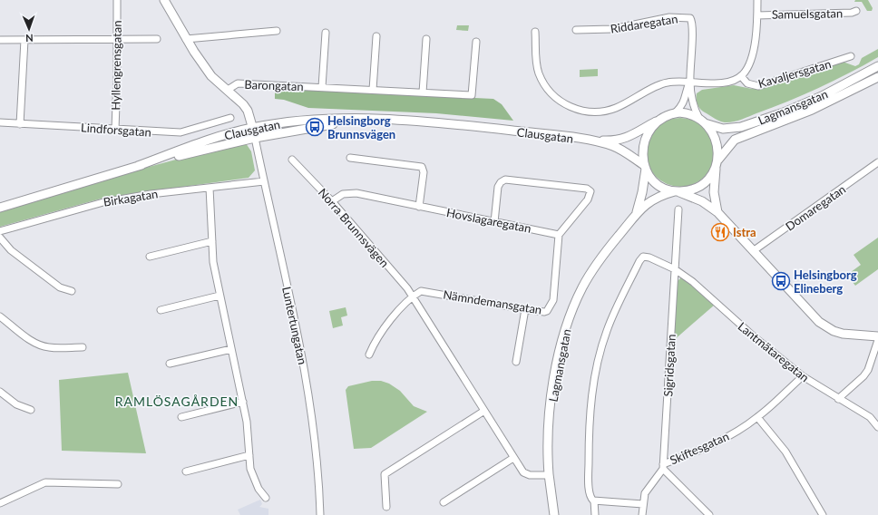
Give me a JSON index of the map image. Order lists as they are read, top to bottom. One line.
{"streets":{"main road":["Lagmansgatan","Clausgatan"],"street":["Samuelsgatan","Riddaregatan","Hyllengrensgatan","Kavaljersgatan","Barongatan","Lindforsgatan","Birkagatan","Domaregatan","Hovslagaregatan","Norra Brunnsvägen","Nämndemansgatan","Luntertungatan","Lantmätaregatan","Sigridsgatan","Skiftesgatan"]},"crossings":[["Riddaregatan","Lagmansgatan"],["Riddaregatan","Clausgatan"],["Hyllengrensgatan","Lindforsgatan"],["Lagmansgatan","Clausgatan"],["Lagmansgatan","Norra Brunnsvägen"],["Clausgatan","Luntertungatan"],["Birkagatan","Luntertungatan"],["Hovslagaregatan","Norra Brunnsvägen"],["Hovslagaregatan","Nämndemansgatan"],["Norra Brunnsvägen","Nämndemansgatan"],["Lantmätaregatan","Sigridsgatan"],["Lantmätaregatan","Skiftesgatan"],["Sigridsgatan","Skiftesgatan"]],"districts":["RAMLÖSAGÅRDEN"],"places":{"bus stop":["Helsingborg Brunnsvägen","Helsingborg Elineberg"],"restaurant":["Istra"]},"north":"bottom"}
